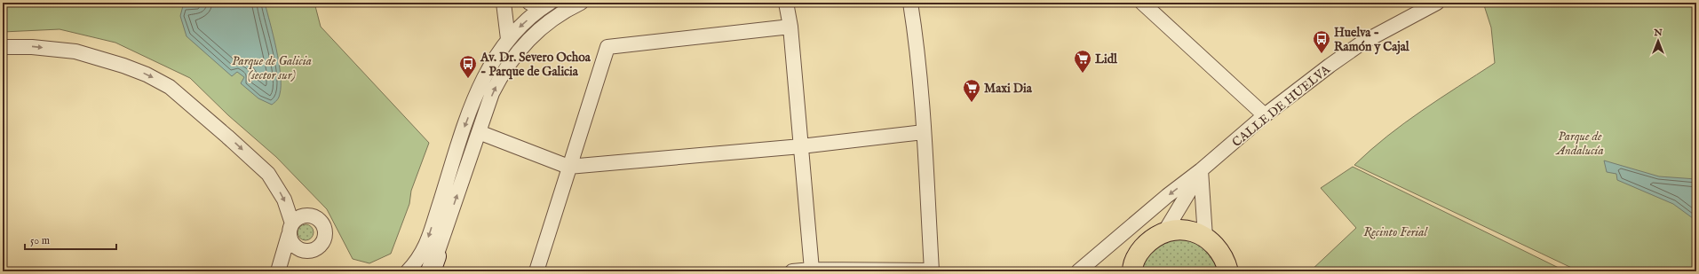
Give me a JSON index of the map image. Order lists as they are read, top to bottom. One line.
{"streets":{"street":["CALLE DE HUELVA"]},"parks":["Parque de Galicia (sector sur)","Parque de Andalucía","Recinto Ferial"],"places":{"bus stop":["Huelva - Ramón y Cajal","Av. Dr. Severo Ochoa - Parque de Galicia"],"supermarket":["Lidl","Maxi Dia"]},"scale_bar":"50 m","north":"top"}
